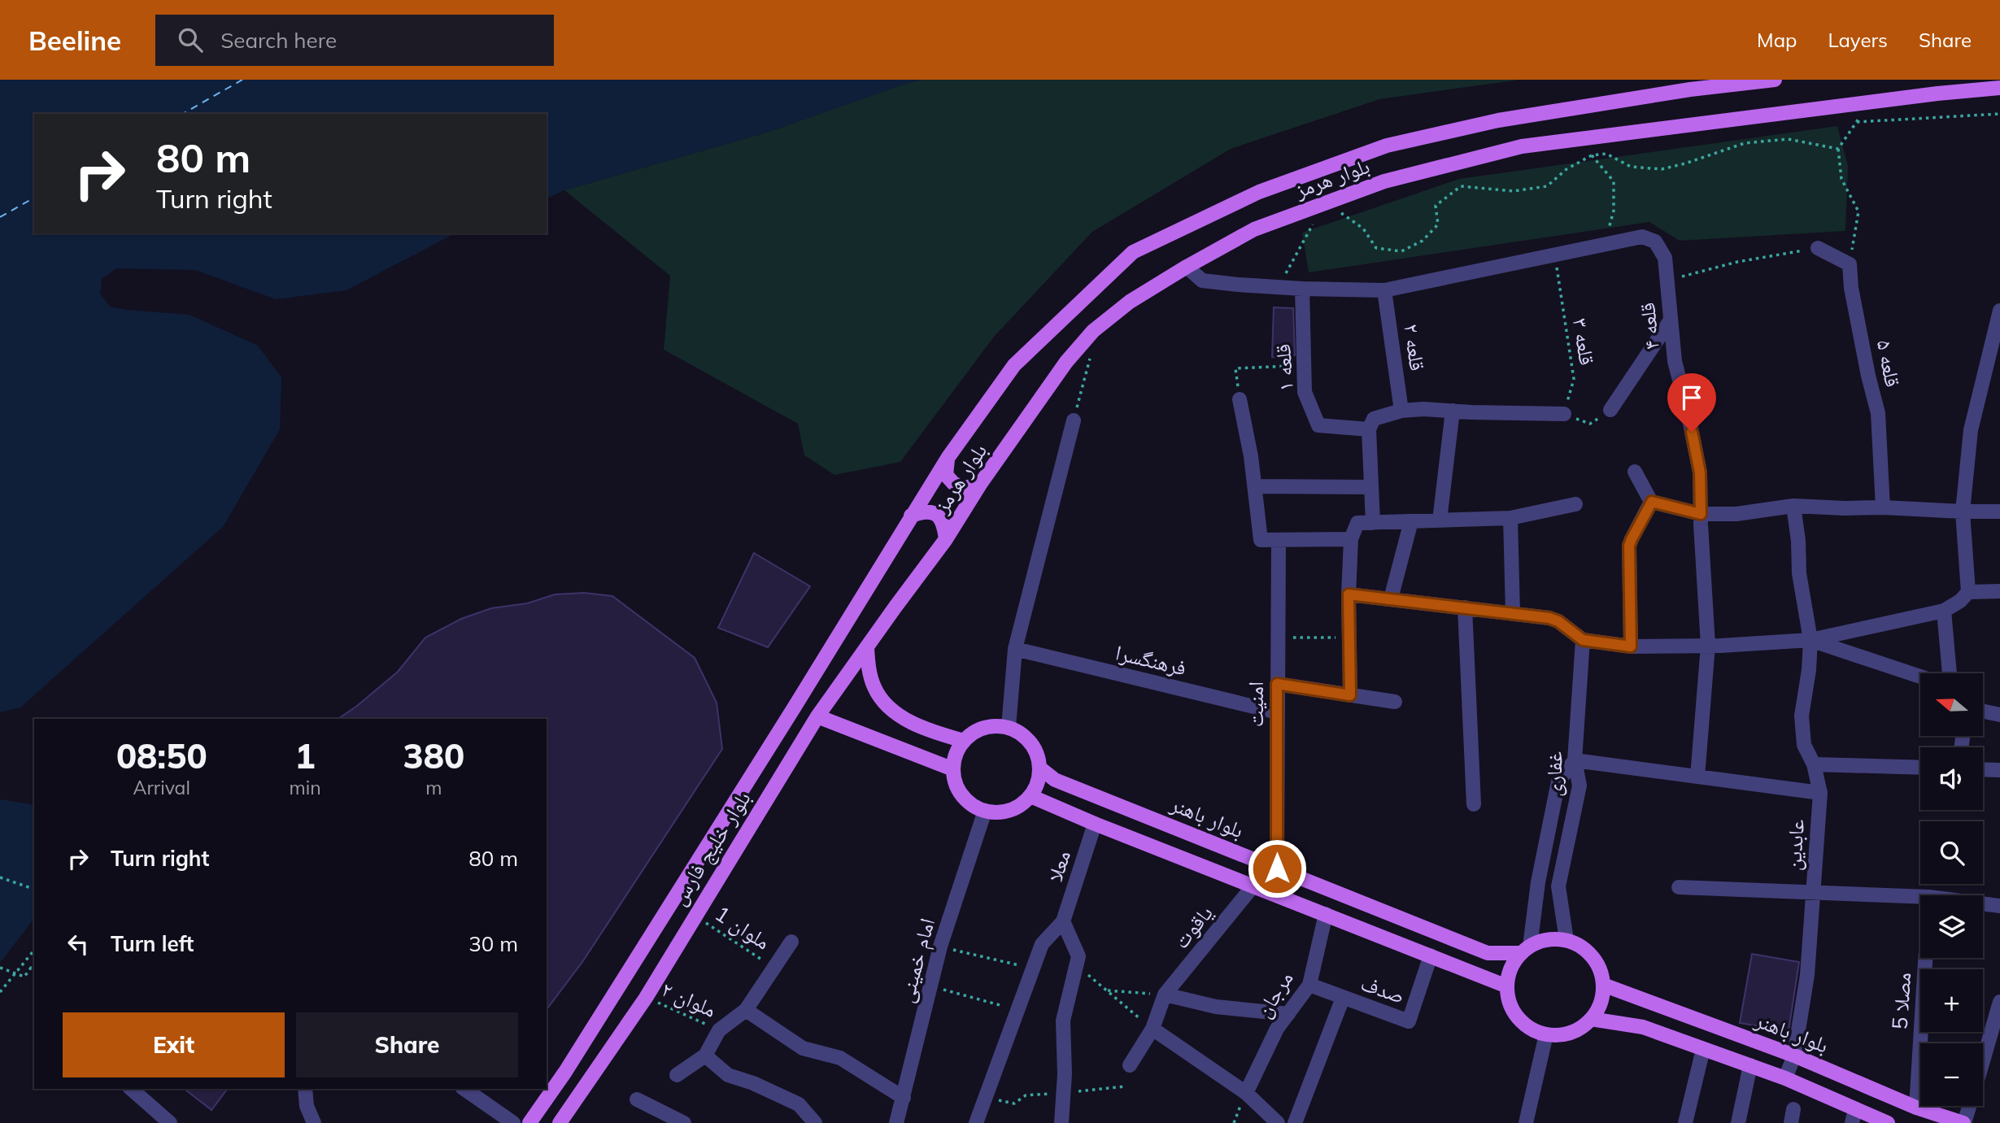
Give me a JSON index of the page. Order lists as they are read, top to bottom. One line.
{"streets":{"main road":["بلوار هرمز","بلوار باهنر","بلوار خلیج فارس"],"street":["قلعه ۴","قلعه ۲","قلعه ۵","قلعه ۱","فرهنگسرا","امنیت","غفاری","عابدین","معلا","یاقوت","امام خمینی","صدف","مرجان","مصلا 5"],"path":["قلعه ۳","ملوان 1","ملوان ۲"]},"crossings":[["بلوار هرمز","بلوار خلیج فارس"],["فرهنگسرا","امنیت"],["امنیت","بلوار باهنر"],["غفاری","بلوار باهنر"],["بلوار باهنر","عابدین"],["بلوار باهنر","امام خمینی"],["بلوار باهنر","مصلا 5"],["بلوار خلیج فارس","ملوان 1"],["بلوار خلیج فارس","ملوان ۲"],["صدف","مرجان"]],"north":"left","page":{"header":"Beeline","search":"Search here","nav":["Map","Layers","Share"],"turn":["80 m","Turn right"],"map_buttons":["+","−"],"eta":["08:50","Arrival","1","min","380","m"],"list":[{"name":"Turn right","value":"80 m"},{"name":"Turn left","value":"30 m"}],"buttons":["Exit","Share"]}}
